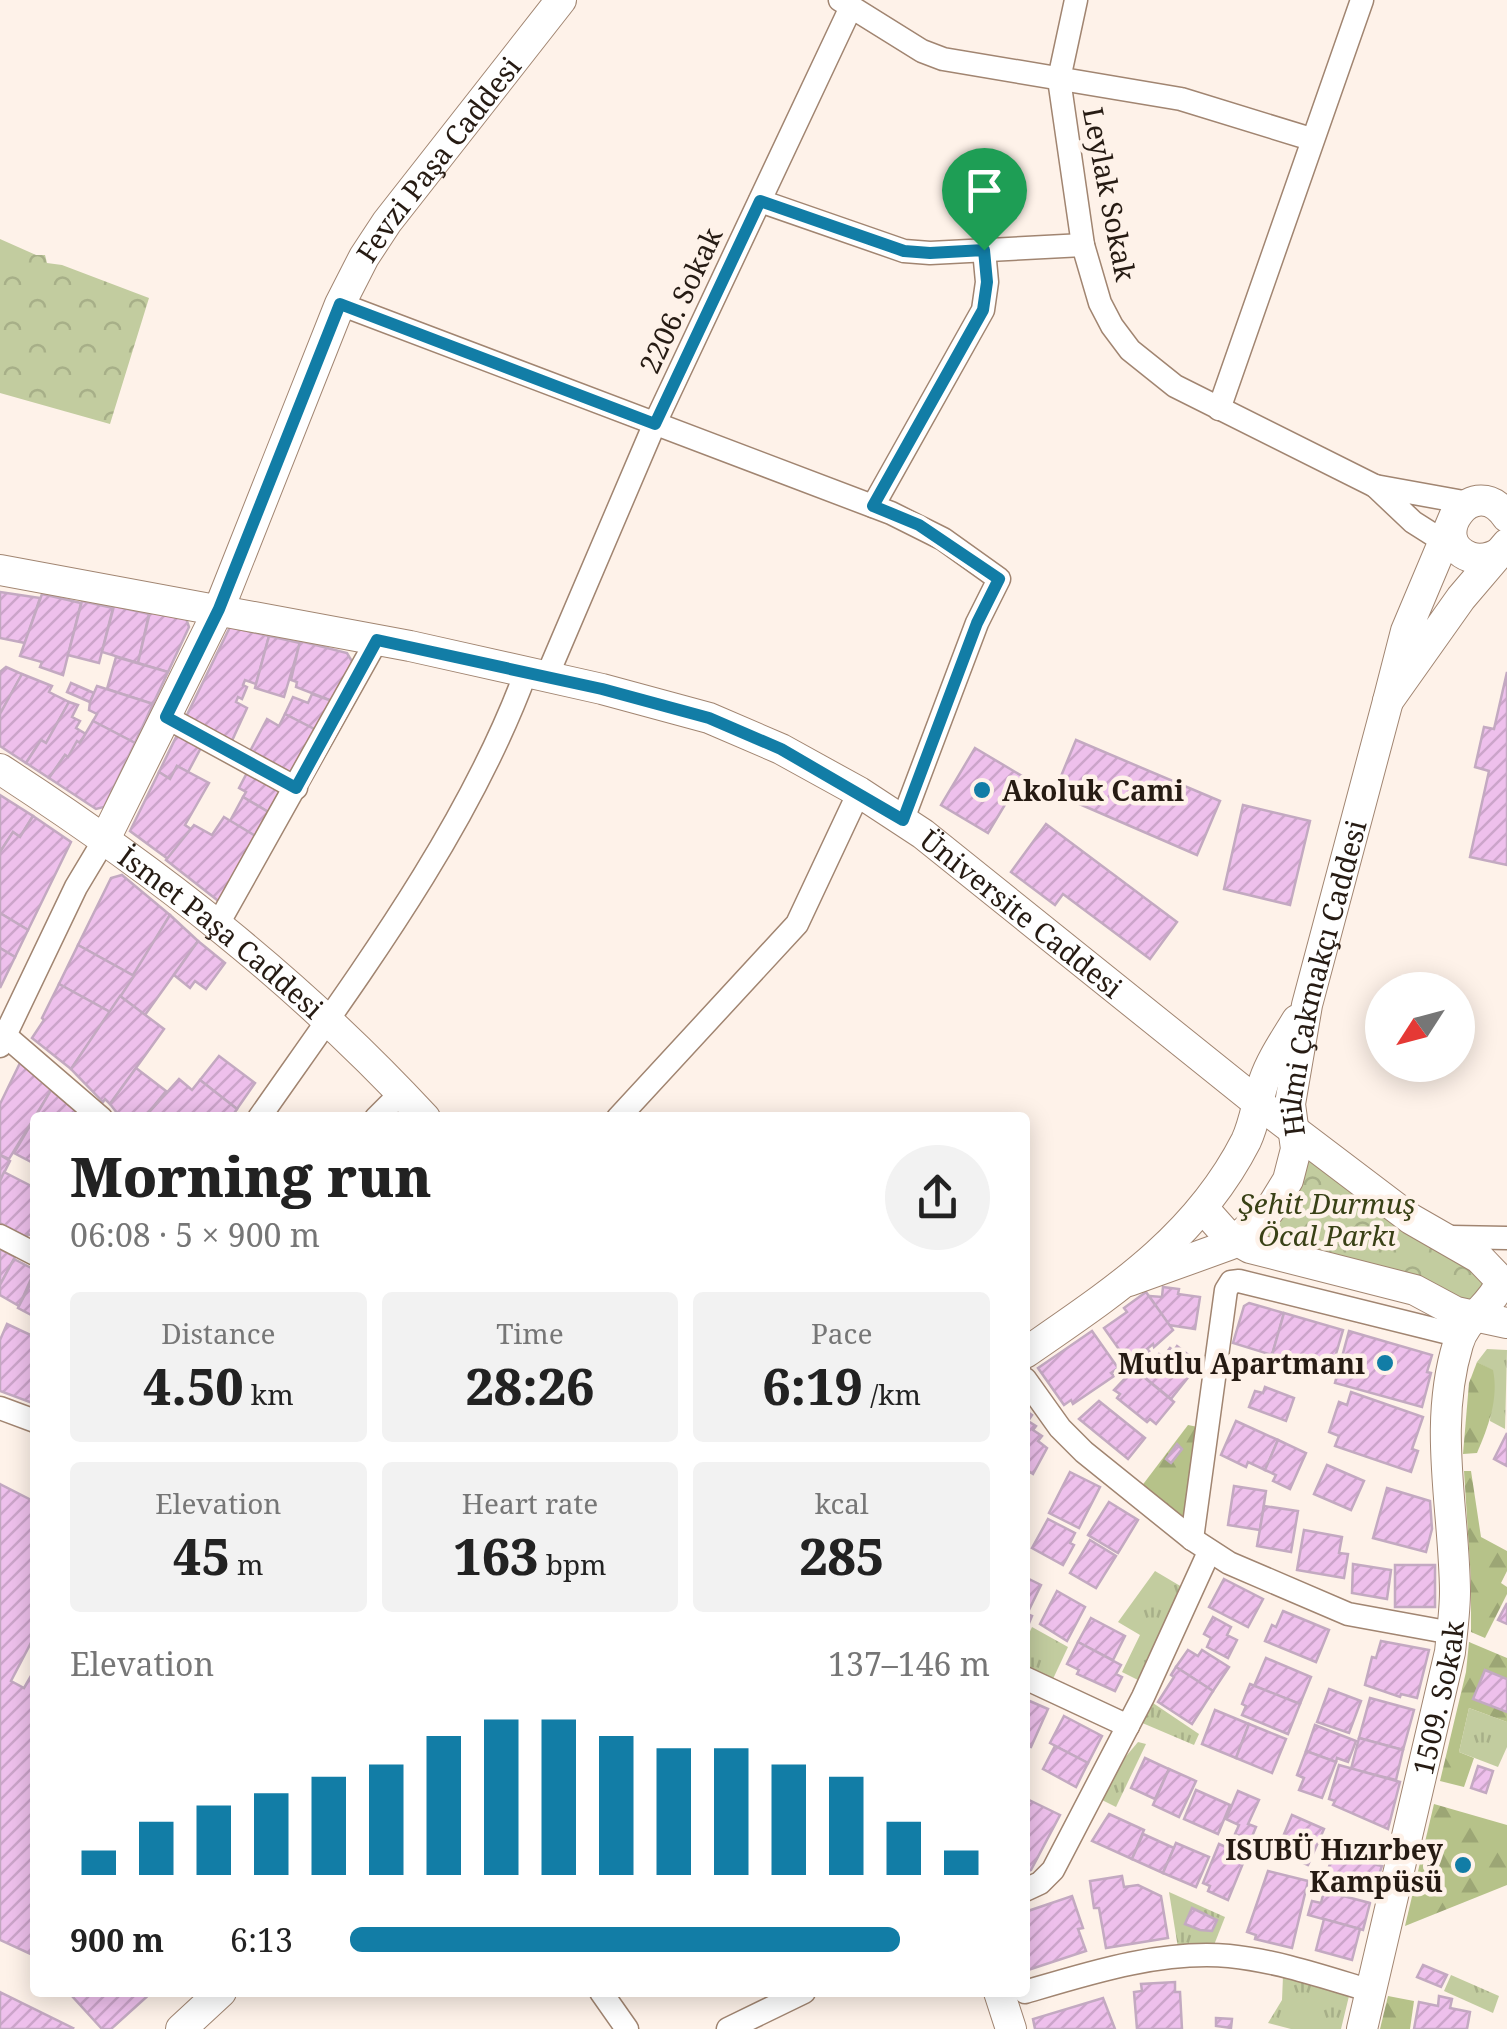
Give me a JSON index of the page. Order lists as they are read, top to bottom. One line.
{"streets":{"main road":["Fevzi Paşa Caddesi","Üniversite Caddesi","İsmet Paşa Caddesi","Hilmi Çakmakçı Caddesi","1509. Sokak"],"street":["Leylak Sokak","2206. Sokak"]},"crossings":[["Fevzi Paşa Caddesi","Üniversite Caddesi"],["Fevzi Paşa Caddesi","İsmet Paşa Caddesi"],["Leylak Sokak","Hilmi Çakmakçı Caddesi"],["2206. Sokak","Üniversite Caddesi"],["2206. Sokak","İsmet Paşa Caddesi"],["Üniversite Caddesi","Hilmi Çakmakçı Caddesi"],["Üniversite Caddesi","1509. Sokak"]],"parks":["Şehit Durmuş Öcal Parkı"],"places":["Akoluk Cami","Mutlu Apartmanı","ISUBÜ Hızırbey Kampüsü"],"north":"bottom left","page":{"heading":["Morning run","06:08 · 5 × 900 m"],"stats":[["Distance","4.50 km"],["Time","28:26"],["Pace","6:19 /km"],["Elevation","45 m"],["Heart rate","163 bpm"],["kcal","285"]],"chart":["Elevation","137–146 m"],"list":[{"name":"900 m","note":"6:13"}]}}
